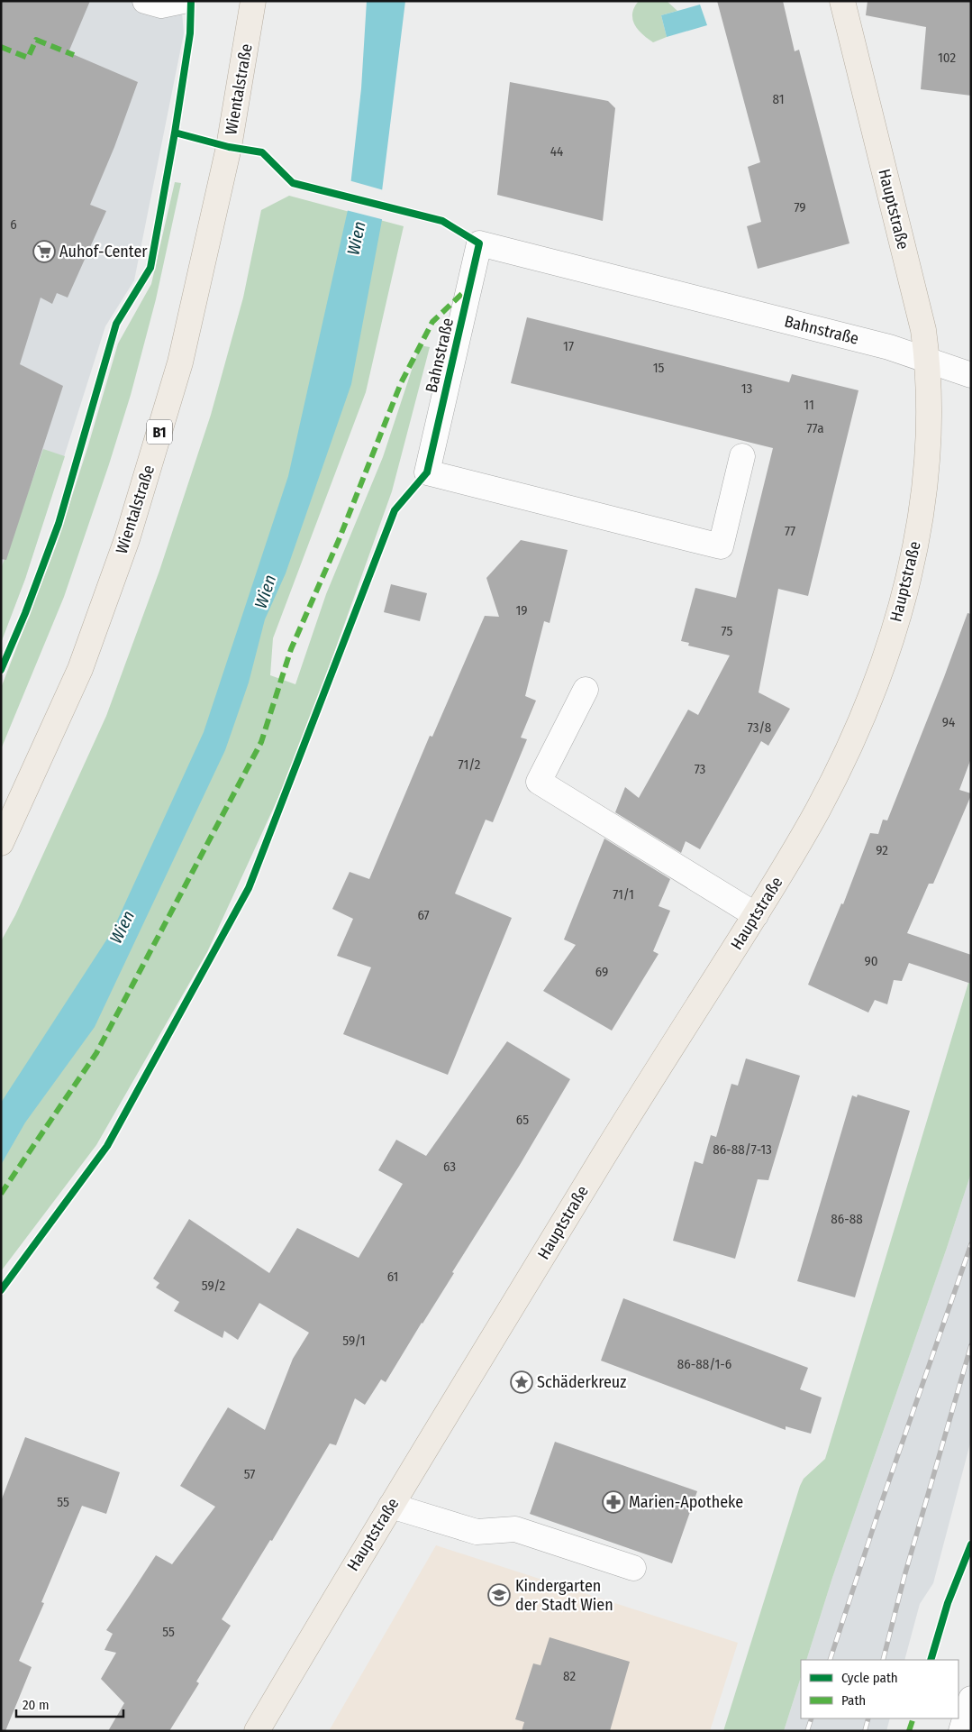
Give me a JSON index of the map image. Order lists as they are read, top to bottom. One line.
{"streets":{"main road":["Wientalstraße","Hauptstraße","B1"],"street":["Bahnstraße"]},"crossings":[["Hauptstraße","Bahnstraße"]],"water":["Wien"],"places":{"supermarket":["Auhof-Center"],"place":["Schäderkreuz"],"pharmacy":["Marien-Apotheke"],"school or university":["Kindergarten der Stadt Wien"]},"house_numbers":["102","81","44","79","6","17","15","13","11","77a","77","19","75","94","73/8","71/2","73","92","71/1","67","90","69","65","86-88/7-13","63","86-88","61","59/2","59/1","86-88/1-6","57","55","55","82"],"legend":["Cycle path","Path"],"scale_bar":"20 m"}
